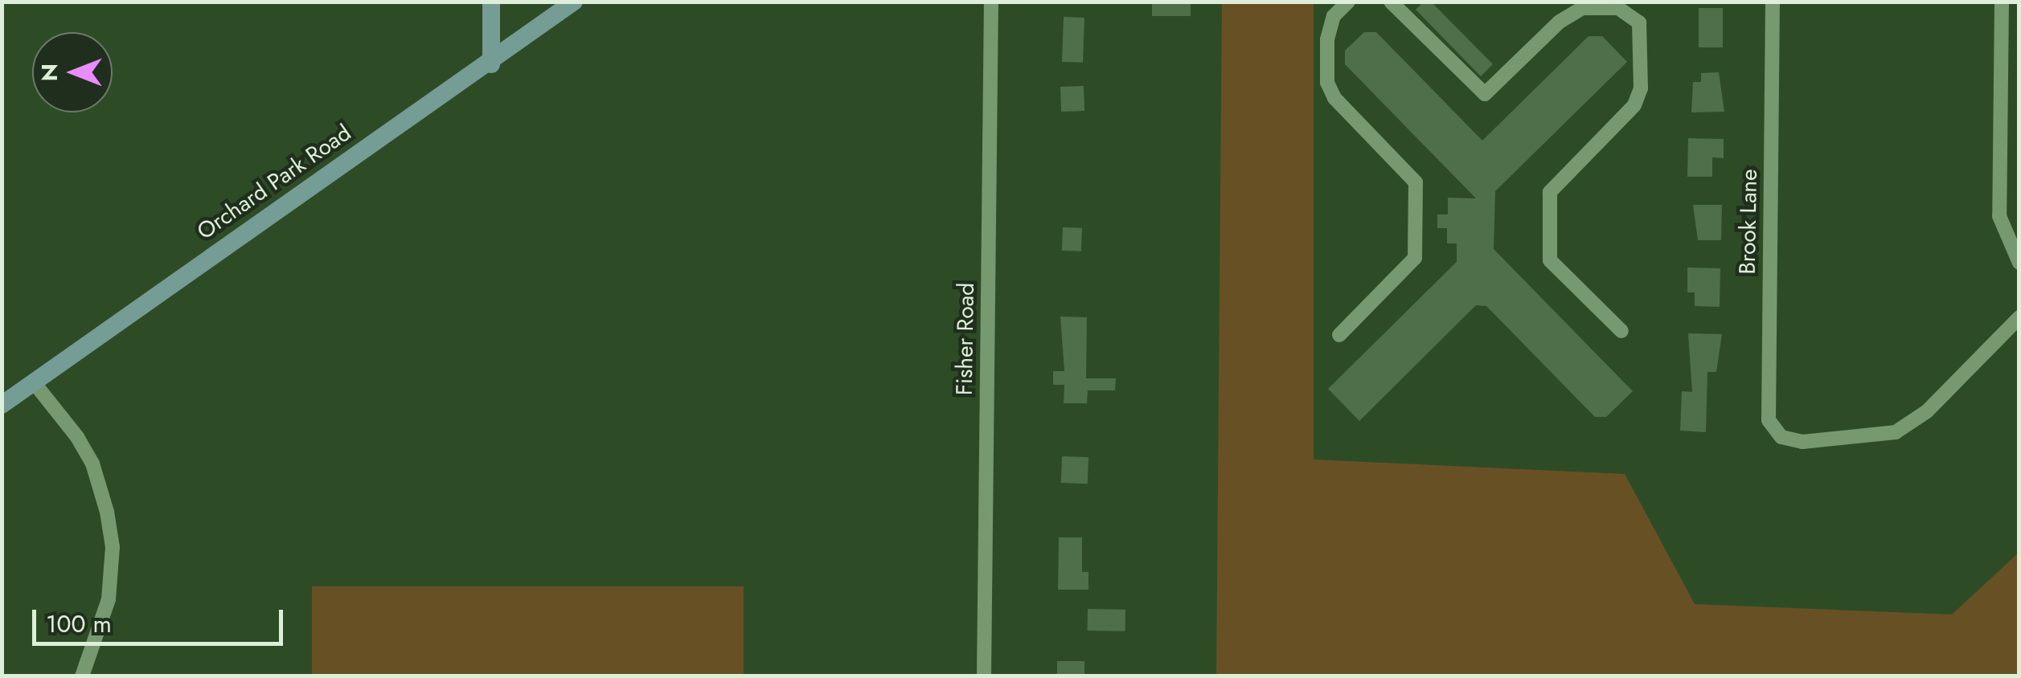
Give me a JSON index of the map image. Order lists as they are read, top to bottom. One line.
{"streets":{"main road":["Orchard Park Road"],"street":["Brook Lane","Fisher Road"]},"scale_bar":"100 m","north":"left"}
